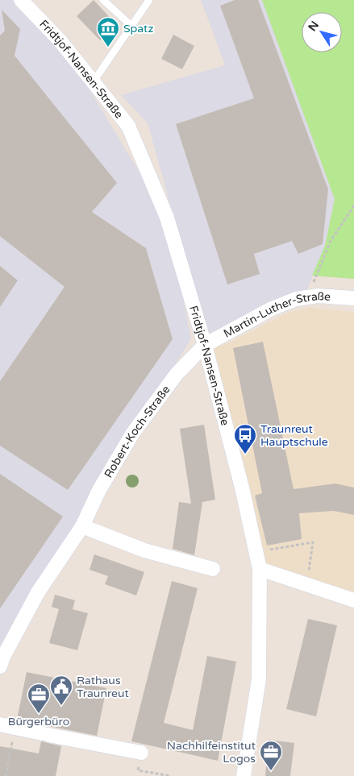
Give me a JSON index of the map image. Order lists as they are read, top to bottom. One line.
{"streets":{"street":["Fridtjof-Nansen-Straße","Martin-Luther-Straße","Robert-Koch-Straße"]},"crossings":[["Fridtjof-Nansen-Straße","Martin-Luther-Straße"],["Fridtjof-Nansen-Straße","Robert-Koch-Straße"],["Martin-Luther-Straße","Robert-Koch-Straße"]],"places":{"museum":["Spatz"],"bus stop":["Traunreut Hauptschule"],"public building":["Rathaus Traunreut"],"office":["Bürgerbüro","Nachhilfeinstitut Logos"]},"north":"top left"}
